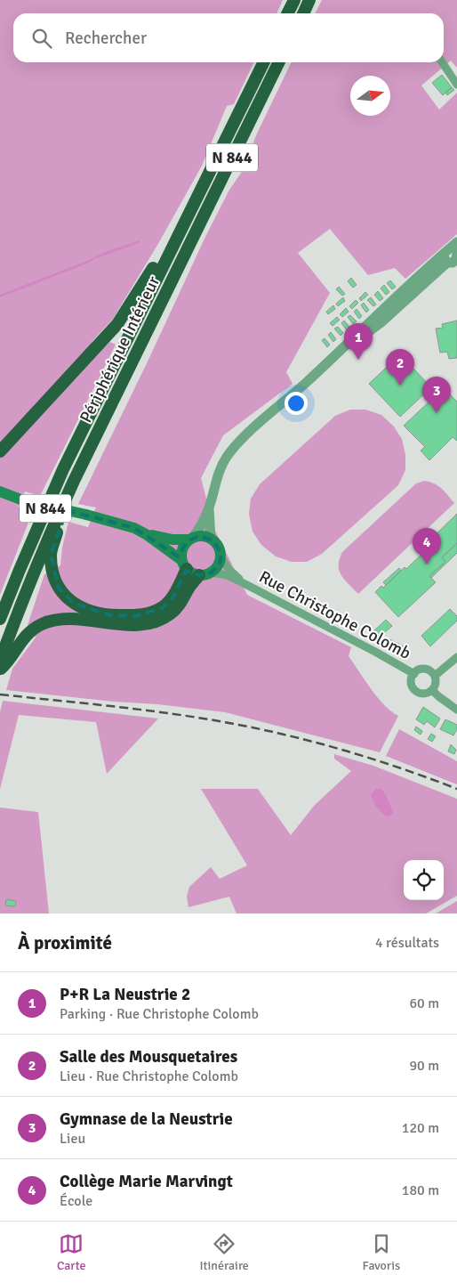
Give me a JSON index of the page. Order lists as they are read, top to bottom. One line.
{"streets":{"highway":["N 844","Périphérique Intérieur"],"street":["Rue Christophe Colomb"]},"north":"right","page":{"search":"Rechercher","pins":["1","2","3","4"],"heading":["À proximité","4 résultats"],"list":[{"mark":"1","name":"P+R La Neustrie 2","note":"Parking · Rue Christophe Colomb","value":"60 m"},{"mark":"2","name":"Salle des Mousquetaires","note":"Lieu · Rue Christophe Colomb","value":"90 m"},{"mark":"3","name":"Gymnase de la Neustrie","note":"Lieu","value":"120 m"},{"mark":"4","name":"Collège Marie Marvingt","note":"École","value":"180 m"}],"nav":["Carte","Itinéraire","Favoris"]}}
